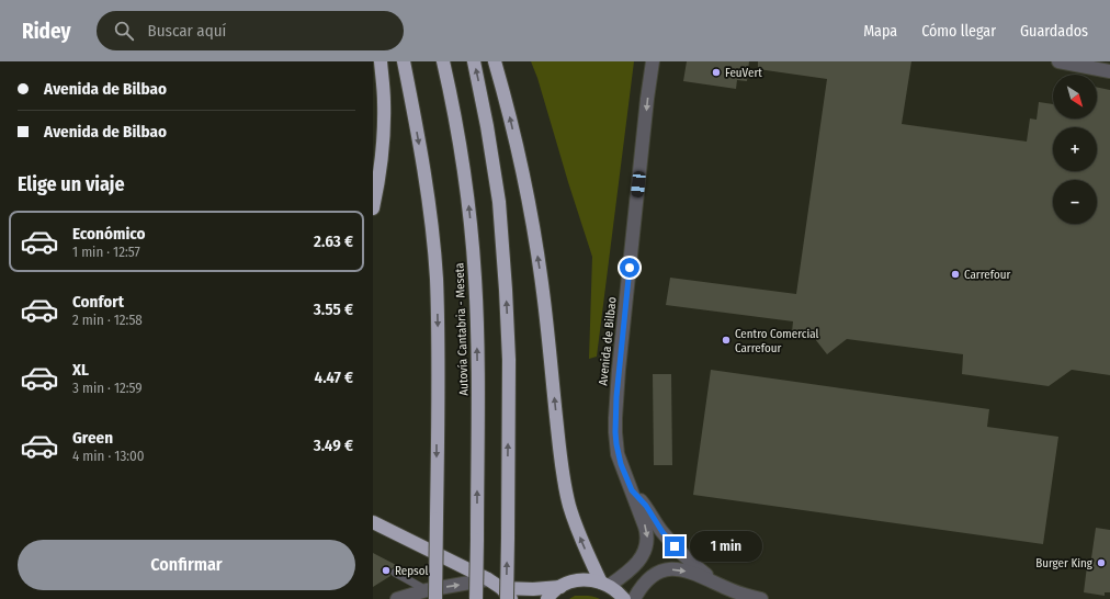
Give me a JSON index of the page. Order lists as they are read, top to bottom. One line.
{"streets":{"highway":["Autovía Cantabria - Meseta"],"street":["Avenida de Bilbao"]},"places":["FeuVert","Carrefour","Centro Comercial Carrefour","Burger King","Repsol"],"north":"bottom right","page":{"header":"Ridey","search":"Buscar aquí","nav":["Mapa","Cómo llegar","Guardados"],"banner":["Avenida de Bilbao","Avenida de Bilbao"],"map_buttons":["+","−"],"heading":"Elige un viaje","list":[{"name":"Económico","note":"1 min · 12:57","value":"2.63 €"},{"name":"Confort","note":"2 min · 12:58","value":"3.55 €"},{"name":"XL","note":"3 min · 12:59","value":"4.47 €"},{"name":"Green","note":"4 min · 13:00","value":"3.49 €"}],"buttons":"Confirmar","bubble":"1 min"}}
